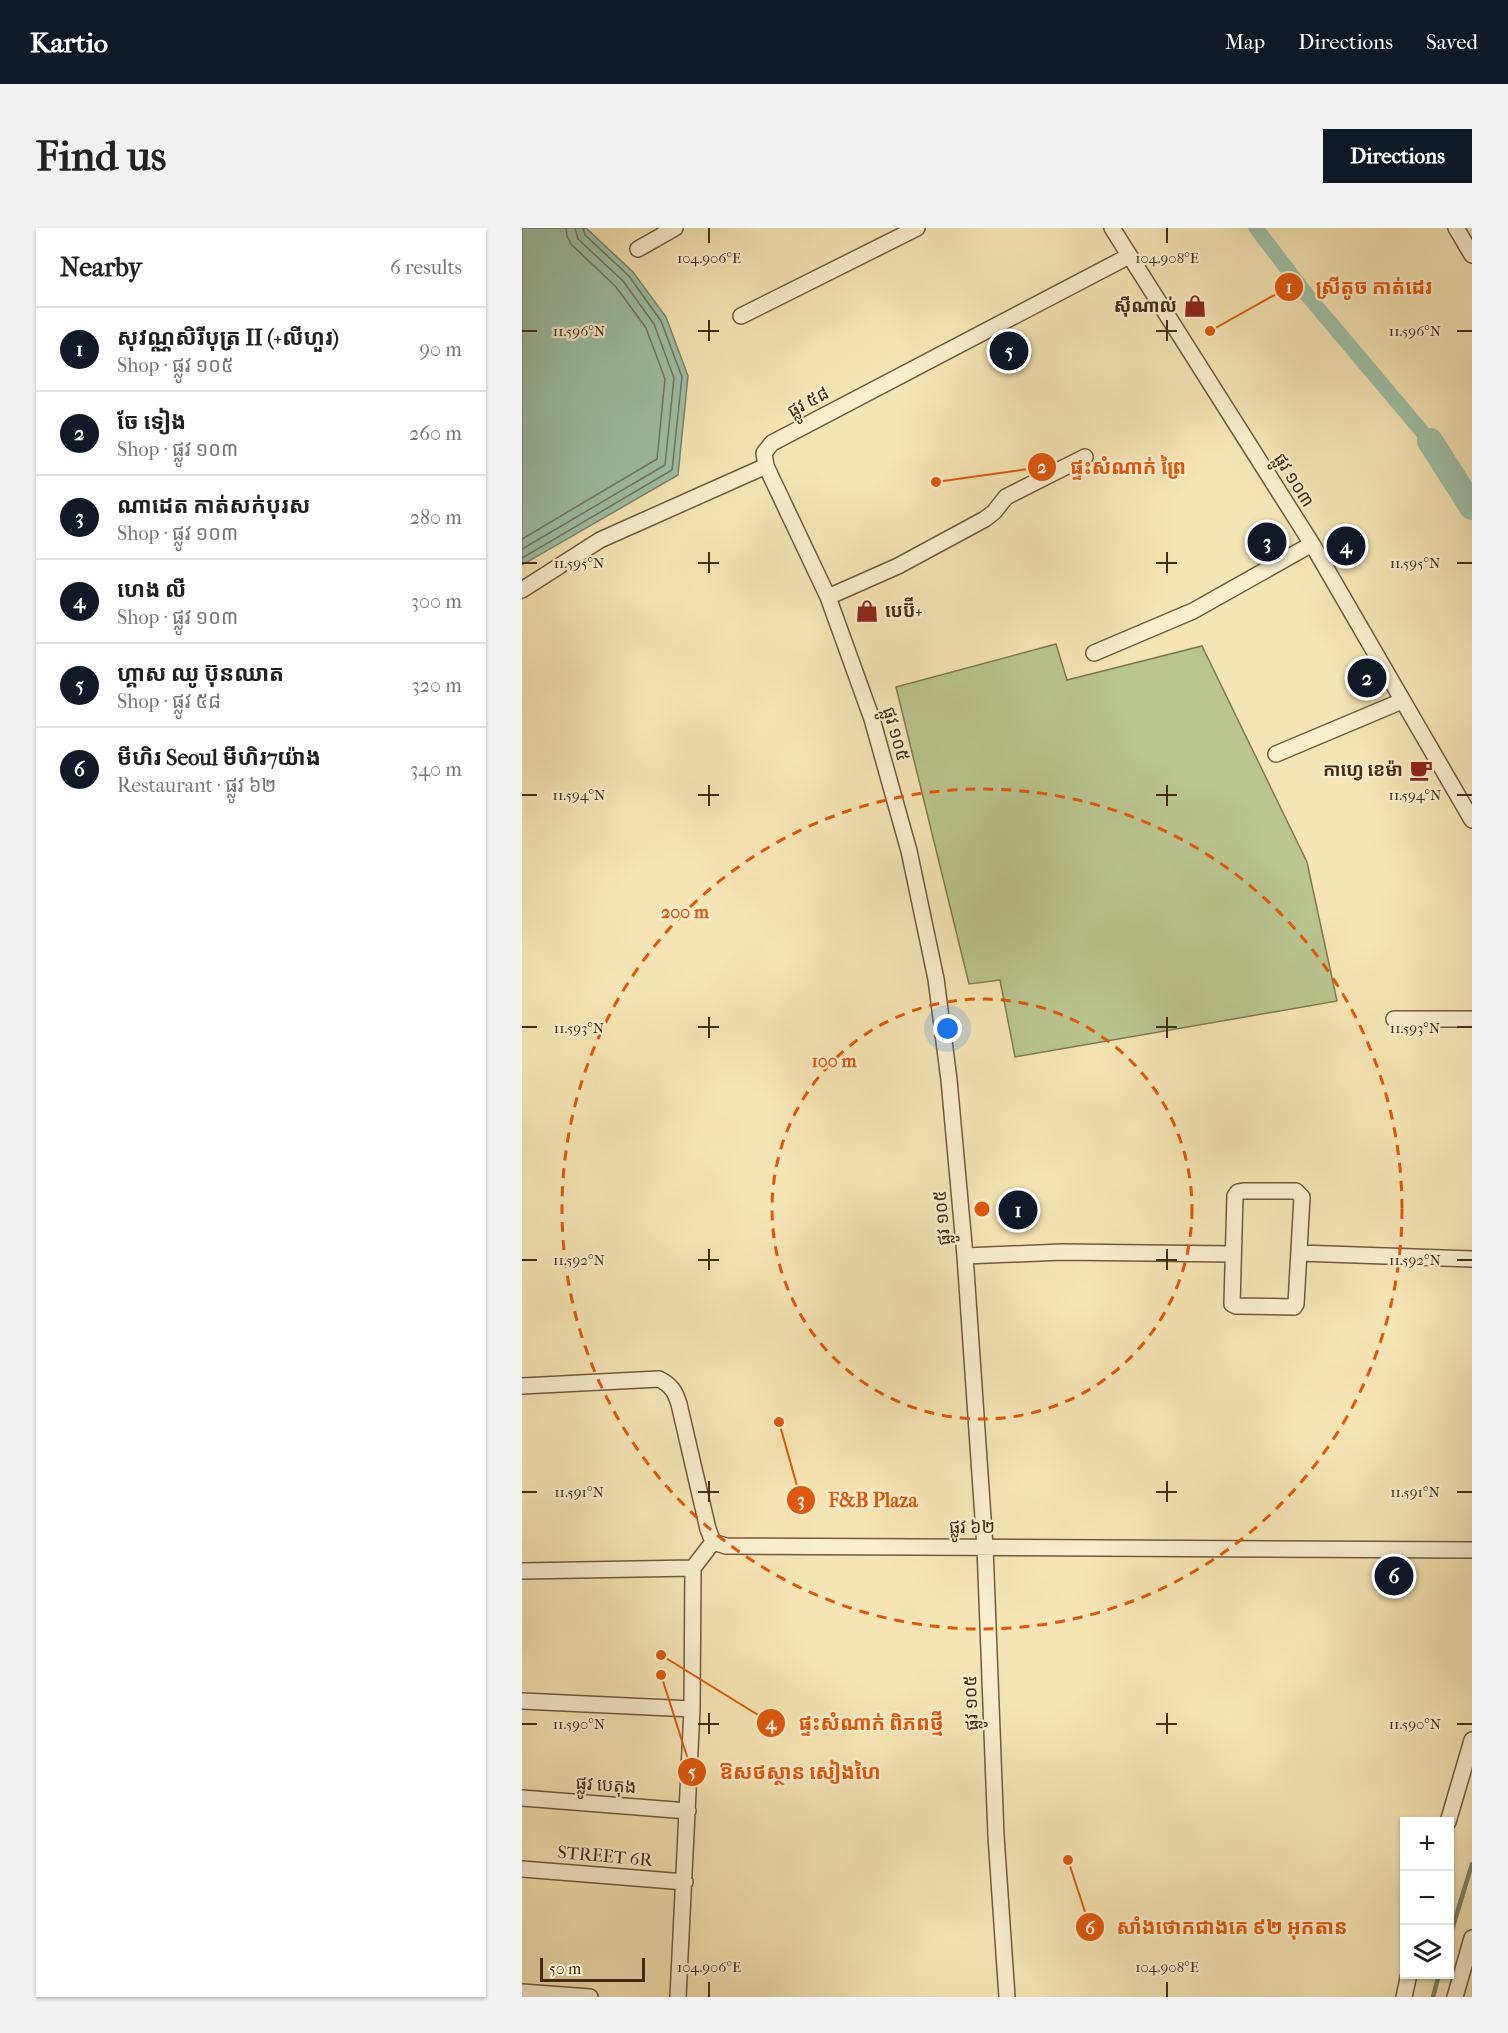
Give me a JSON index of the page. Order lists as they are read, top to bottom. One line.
{"streets":{"street":["ផ្លូវ ៥៨","ផ្លូវ ១០៣","ផ្លូវ ១០៥","ផ្លូវ ៦២","ផ្លូវ បេតុង","STREET 6R"]},"crossings":[["ផ្លូវ ៥៨","ផ្លូវ ១០៣"],["ផ្លូវ ៥៨","ផ្លូវ ១០៥"],["ផ្លូវ ១០៥","ផ្លូវ ៦២"]],"places":{"shop":["ស៊ីណាល់","បេប៊ី+"],"other":["ស្រីតូច កាត់ដេរ","ផ្ទះសំណាក់ ព្រៃ","F&B Plaza","ផ្ទះសំណាក់ ពិភពថ្មី","ឱសថស្ថាន សៀងហៃ","សាំងថោកជាងគេ ៩២ អុកតាន"],"cafe":["កាហ្វេ ខេម៉ា"]},"scale_bar":"50 m","page":{"header":"Kartio","nav":["Map","Directions","Saved"],"buttons":"Directions","title":"Find us","heading":["Nearby","6 results"],"list":[{"mark":"1","name":"សុវណ្ណសិរីបុត្រ II (+លីហួរ)","note":"Shop · ផ្លូវ ១០៥","value":"90 m"},{"mark":"2","name":"ចែ ទៀង","note":"Shop · ផ្លូវ ១០៣","value":"260 m"},{"mark":"3","name":"ណាដេត កាត់សក់បុរស","note":"Shop · ផ្លូវ ១០៣","value":"280 m"},{"mark":"4","name":"ហេង លី","note":"Shop · ផ្លូវ ១០៣","value":"300 m"},{"mark":"5","name":"ហ្គាស ឈូ ប៊ុនឈាត","note":"Shop · ផ្លូវ ៥៨","value":"320 m"},{"mark":"6","name":"មីហិរ Seoul មីហិរ7យ៉ាង","note":"Restaurant · ផ្លូវ ៦២","value":"340 m"}],"pins":["5","3","4","2","1","6"],"map_buttons":["+","−"],"scale":"50 m"},"coordinates":["104.906°E","104.908°E","11.596°N","11.595°N","11.594°N","11.593°N","11.592°N","11.591°N","11.590°N"],"rings":["200 m","100 m"]}
